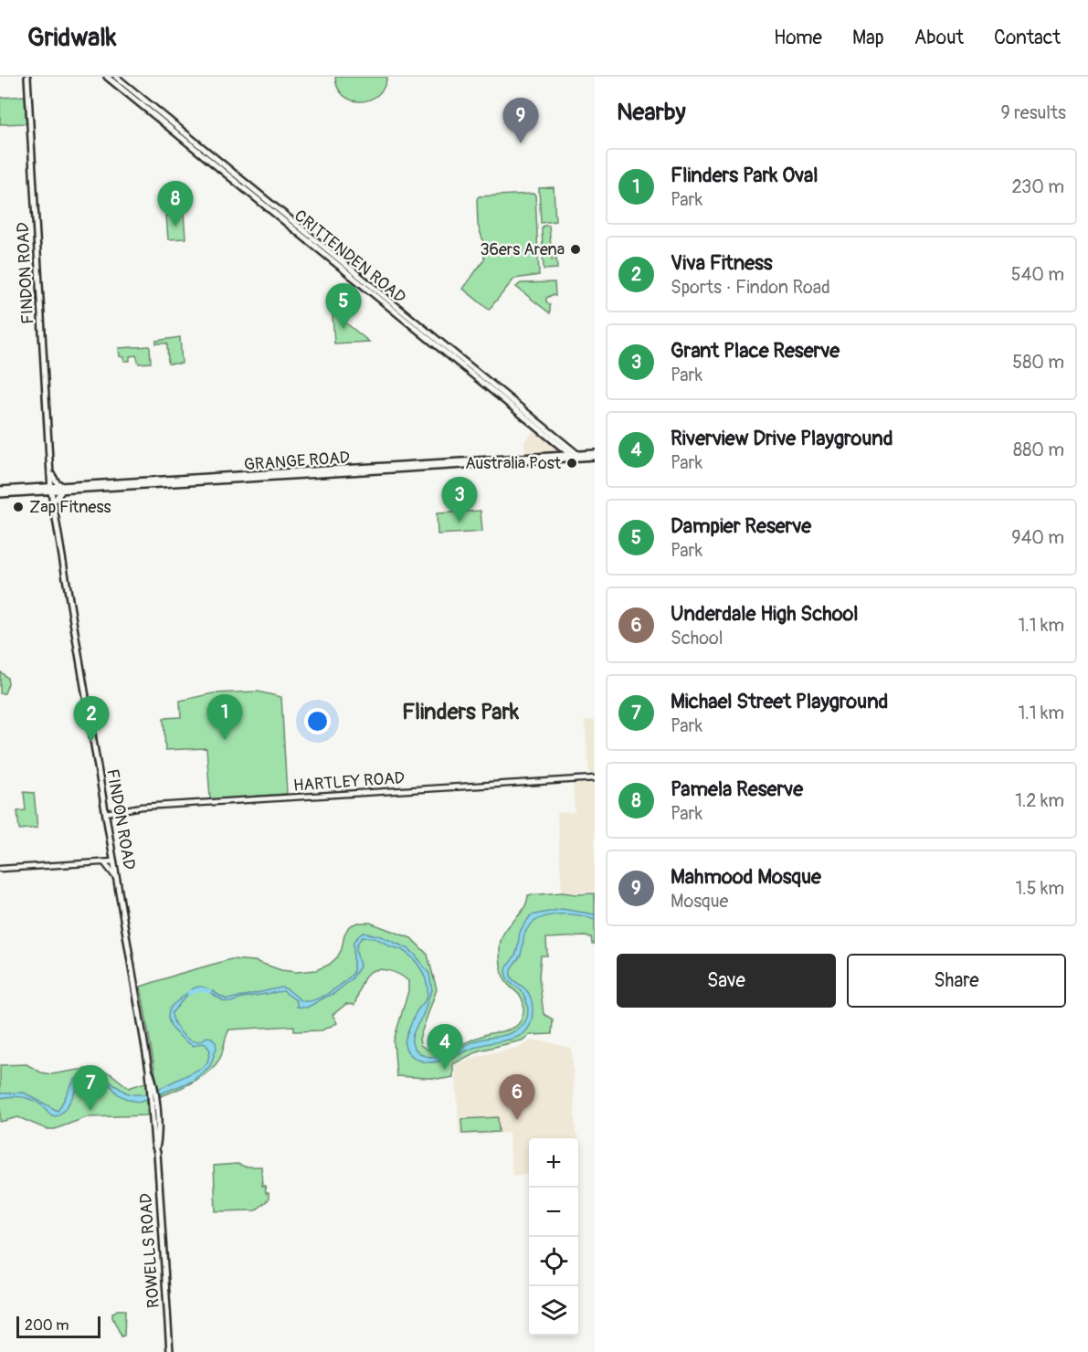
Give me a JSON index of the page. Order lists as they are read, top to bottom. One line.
{"streets":{"main road":["CRITTENDEN ROAD","FINDON ROAD","GRANGE ROAD","ROWELLS ROAD"],"street":["HARTLEY ROAD"]},"crossings":[["CRITTENDEN ROAD","GRANGE ROAD"],["FINDON ROAD","GRANGE ROAD"],["FINDON ROAD","HARTLEY ROAD"],["FINDON ROAD","ROWELLS ROAD"]],"districts":["Flinders Park"],"places":["36ers Arena","Australia Post","Zap Fitness"],"scale_bar":"200 m","page":{"header":"Gridwalk","nav":["Home","Map","About","Contact"],"heading":["Nearby","9 results"],"pins":["9","8","5","3","1","2","4","7","6"],"list":[{"mark":"1","name":"Flinders Park Oval","note":"Park","value":"230 m"},{"mark":"2","name":"Viva Fitness","note":"Sports · Findon Road","value":"540 m"},{"mark":"3","name":"Grant Place Reserve","note":"Park","value":"580 m"},{"mark":"4","name":"Riverview Drive Playground","note":"Park","value":"880 m"},{"mark":"5","name":"Dampier Reserve","note":"Park","value":"940 m"},{"mark":"6","name":"Underdale High School","note":"School","value":"1.1 km"},{"mark":"7","name":"Michael Street Playground","note":"Park","value":"1.1 km"},{"mark":"8","name":"Pamela Reserve","note":"Park","value":"1.2 km"},{"mark":"9","name":"Mahmood Mosque","note":"Mosque","value":"1.5 km"}],"buttons":["Save","Share"],"map_buttons":["+","−"],"scale":"200 m"}}
